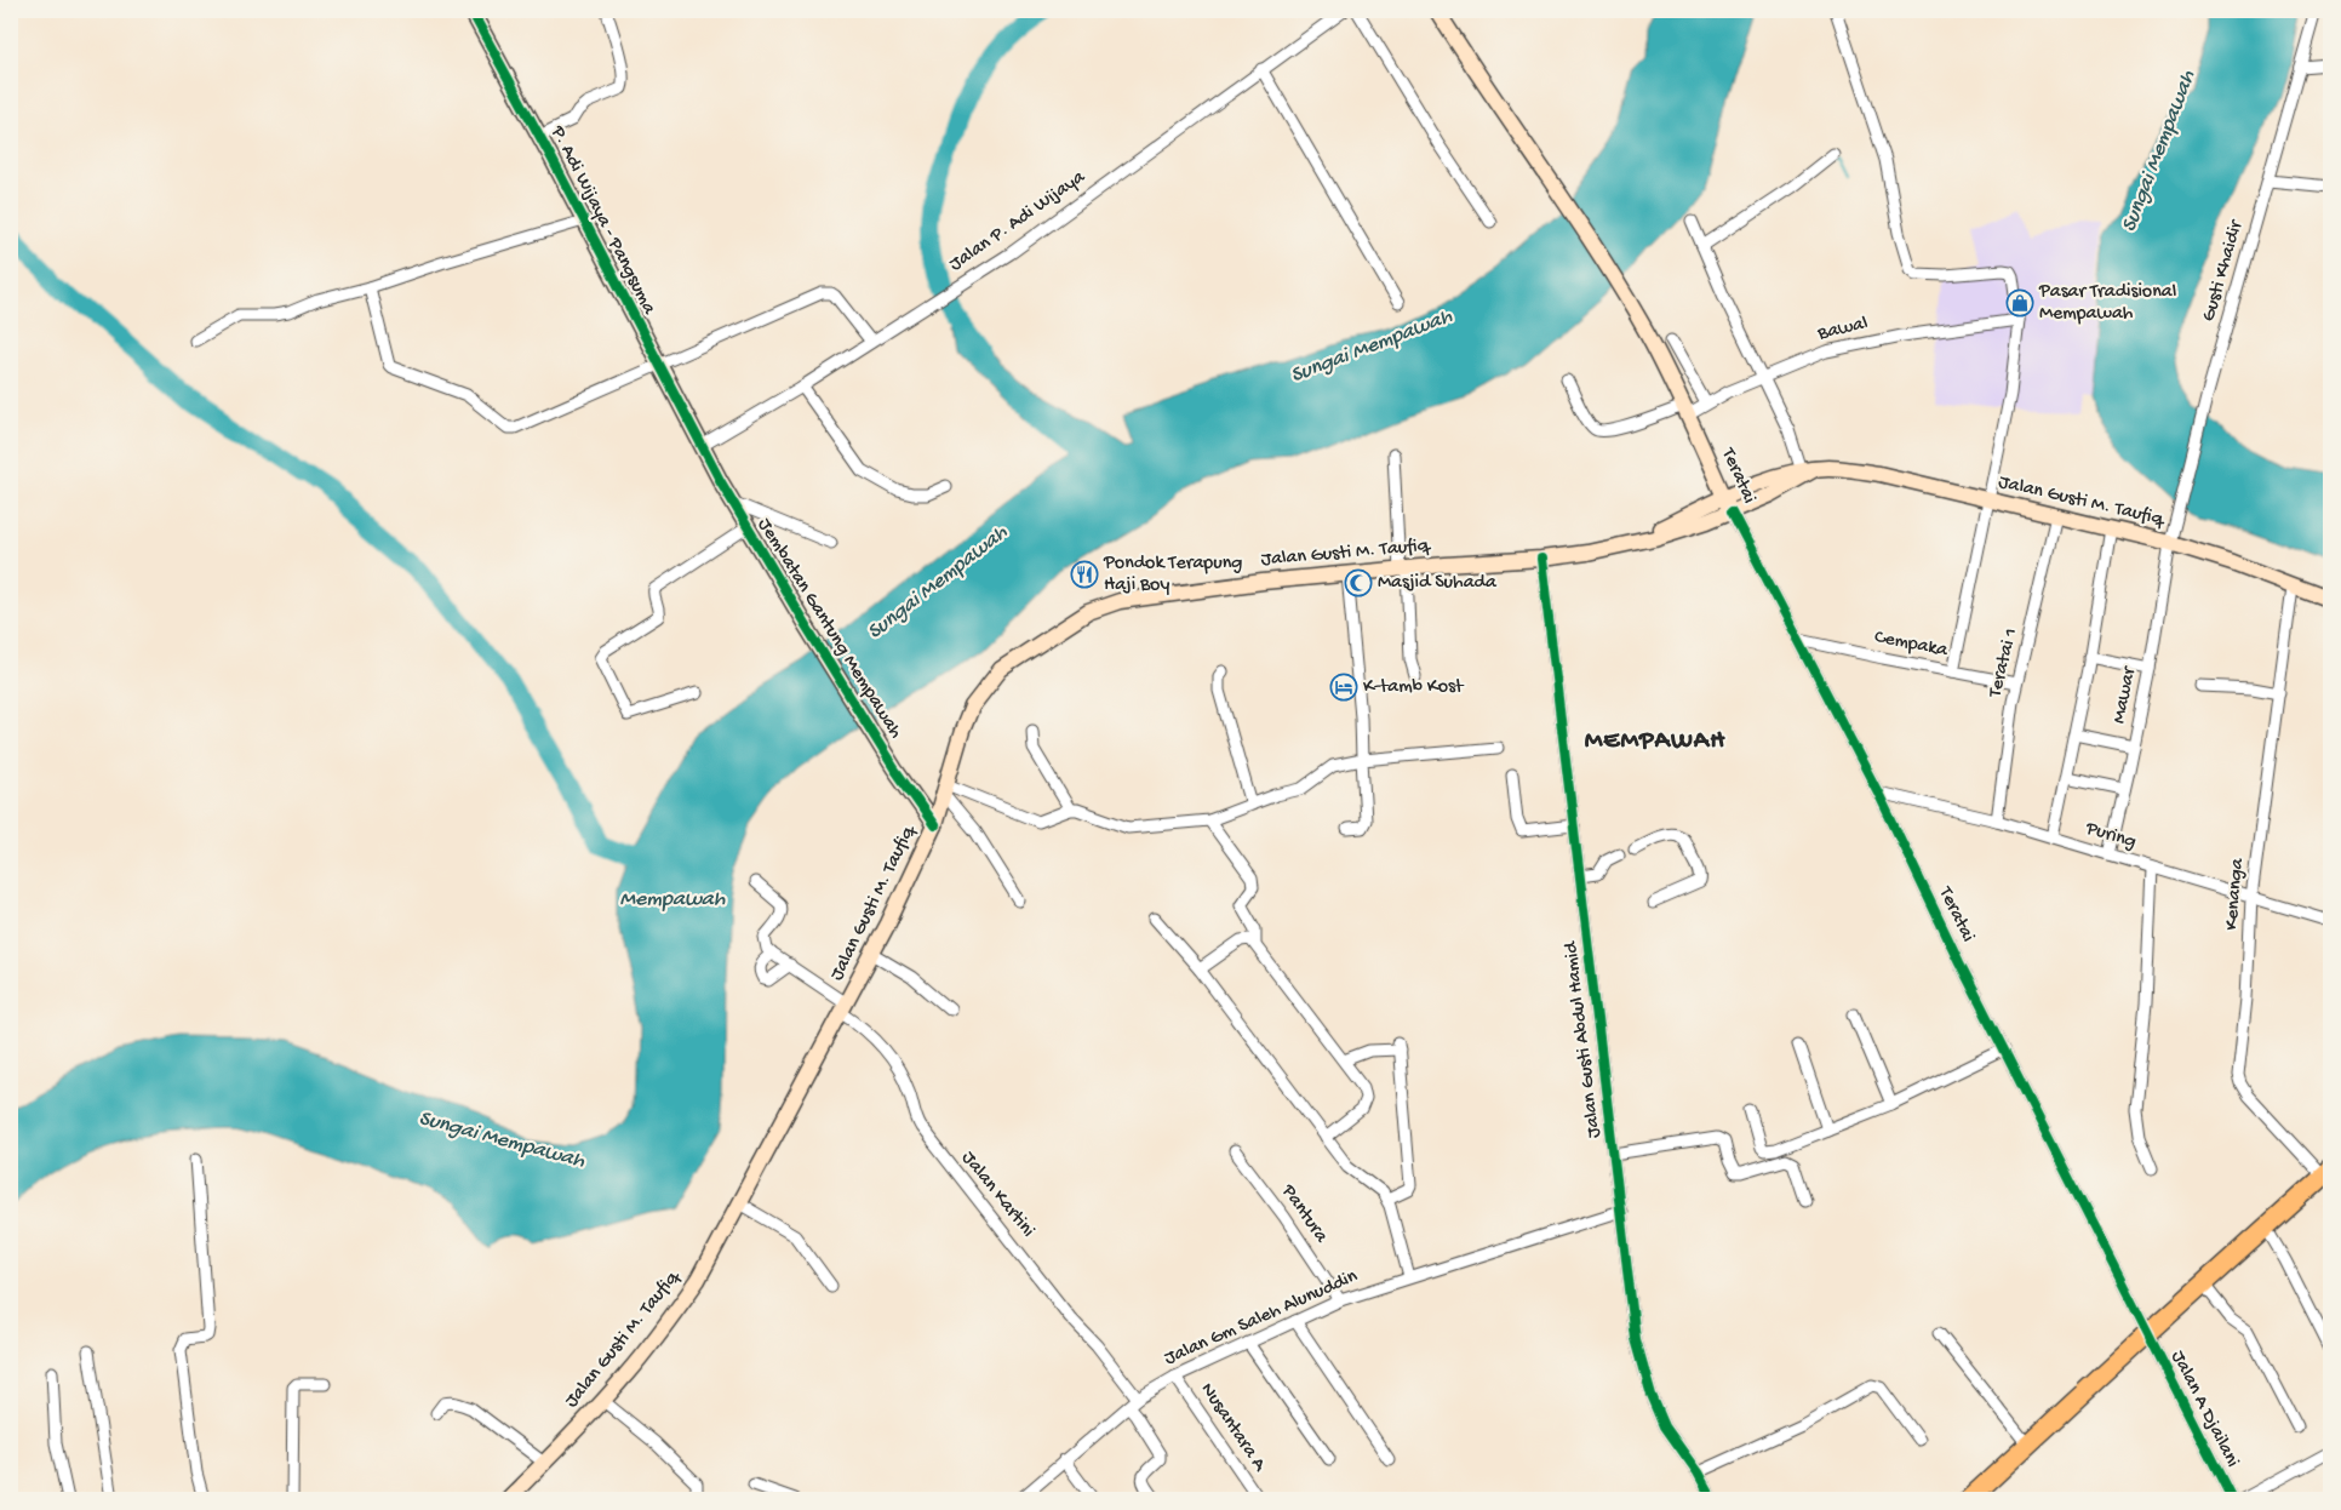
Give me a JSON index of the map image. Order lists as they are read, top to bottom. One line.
{"streets":{"main road":["P. Adi Wijaya - Pangsuma","Teratai","Jalan Gusti M. Taufiq","Jembatan Gantung Mempawah"],"street":["Jalan P. Adi Wijaya","Gusti Khaidir","Bawal","Cempaka","Teratai 1","Mawar","Puring","Kenanga","Jalan Gusti Abdul Hamid","Jalan Kartini","Pantura","Jalan Gm Saleh Alunuddin","Jalan A Djailani","Nusantara A"]},"crossings":[["P. Adi Wijaya - Pangsuma","Jalan P. Adi Wijaya"],["P. Adi Wijaya - Pangsuma","Jembatan Gantung Mempawah"],["Jalan P. Adi Wijaya","Jembatan Gantung Mempawah"],["Gusti Khaidir","Jalan Gusti M. Taufiq"],["Gusti Khaidir","Mawar"],["Bawal","Teratai"],["Teratai","Jalan Gusti M. Taufiq"],["Teratai","Cempaka"],["Teratai","Puring"],["Teratai","Jalan A Djailani"],["Jalan Gusti M. Taufiq","Jembatan Gantung Mempawah"],["Jalan Gusti M. Taufiq","Teratai 1"],["Jalan Gusti M. Taufiq","Mawar"],["Jalan Gusti M. Taufiq","Kenanga"],["Jalan Gusti M. Taufiq","Jalan Gusti Abdul Hamid"],["Jalan Gusti M. Taufiq","Jalan Kartini"],["Cempaka","Teratai 1"],["Teratai 1","Puring"],["Mawar","Puring"],["Puring","Kenanga"],["Jalan Gusti Abdul Hamid","Jalan Gm Saleh Alunuddin"],["Jalan Kartini","Jalan Gm Saleh Alunuddin"],["Pantura","Jalan Gm Saleh Alunuddin"],["Jalan Gm Saleh Alunuddin","Nusantara A"]],"districts":["MEMPAWAH"],"water":["Sungai Mempawah","Mempawah"],"places":{"shop":["Pasar Tradisional Mempawah"],"restaurant":["Pondok Terapung Haji Boy"],"mosque":["Masjid Suhada"],"hotel":["K-tamb Kost"]}}
